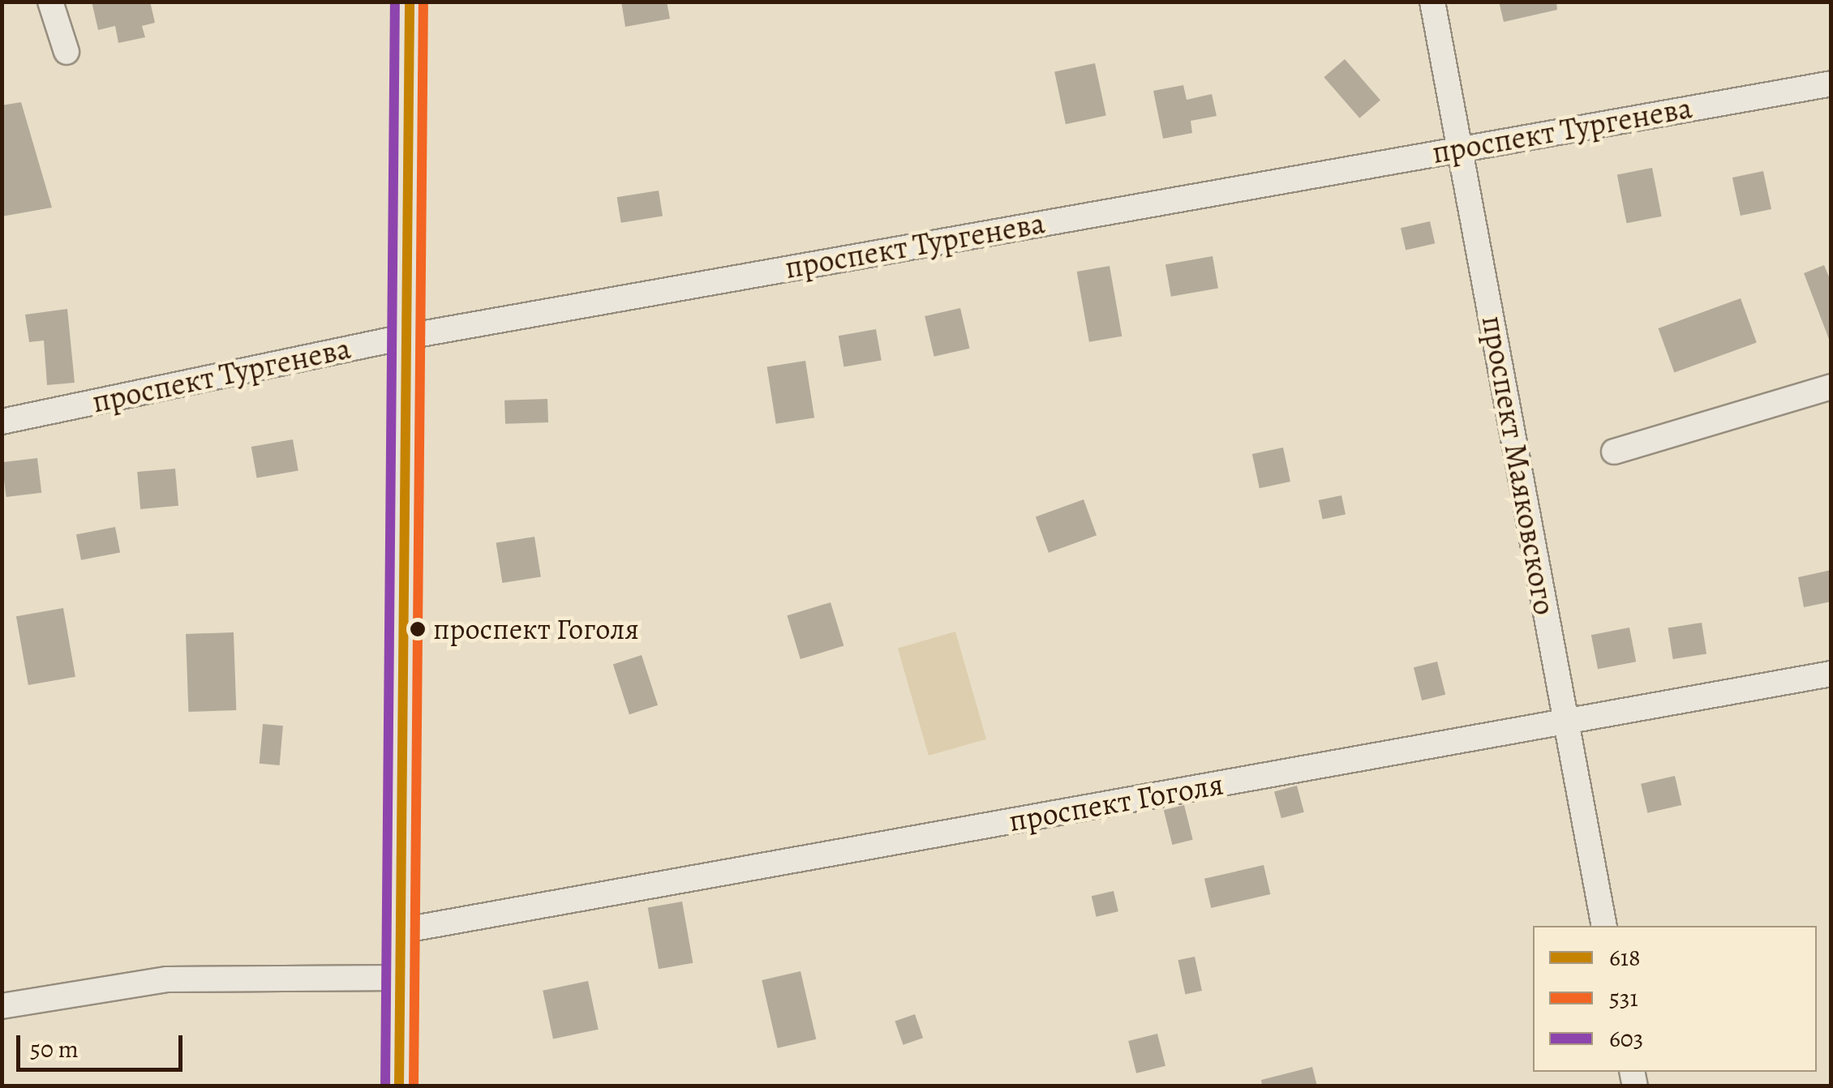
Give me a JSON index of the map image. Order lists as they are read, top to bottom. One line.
{"streets":{"street":["проспект Тургенева","проспект Маяковского","проспект Гоголя"]},"crossings":[["проспект Тургенева","проспект Маяковского"],["проспект Маяковского","проспект Гоголя"]],"places":["проспект Гоголя"],"lines":["transit line 618","transit line 531","transit line 603"],"legend":["618","531","603"],"scale_bar":"50 m"}
